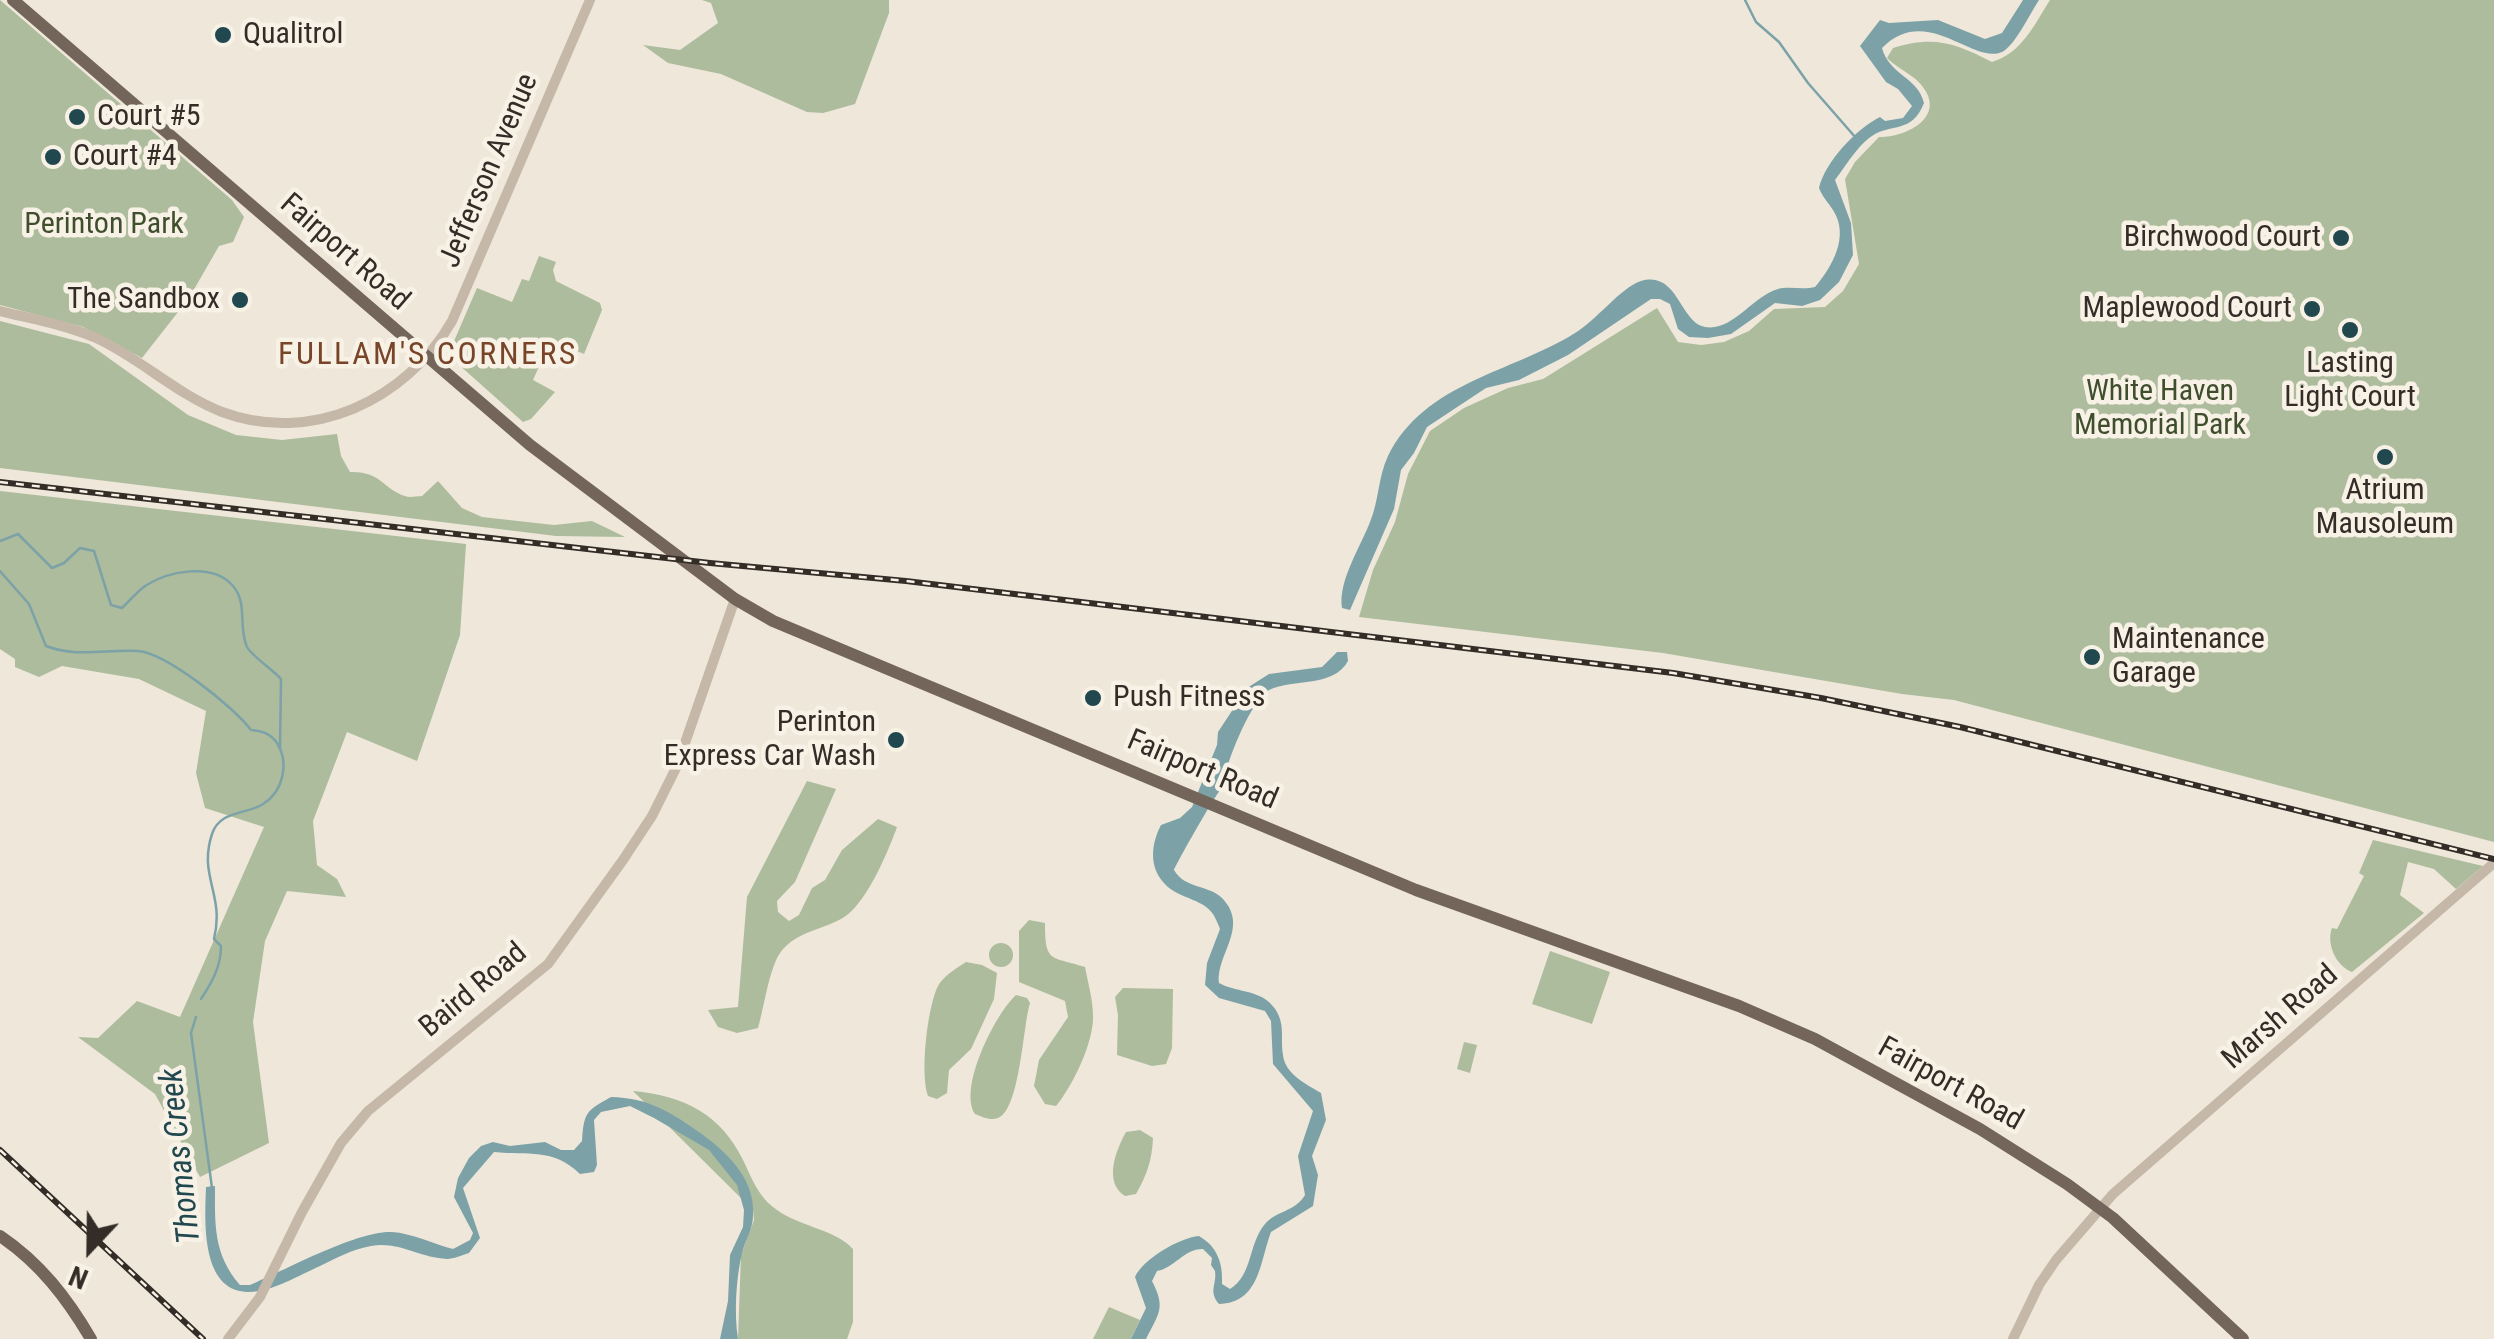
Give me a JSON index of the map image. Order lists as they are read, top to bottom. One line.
{"streets":{"main road":["Fairport Road"],"street":["Jefferson Avenue","Baird Road","Marsh Road"]},"crossings":[["Jefferson Avenue","Fairport Road"],["Fairport Road","Baird Road"],["Fairport Road","Marsh Road"]],"districts":["FULLAM'S CORNERS"],"water":["Thomas Creek"],"parks":["Perinton Park","White Haven Memorial Park"],"places":["Qualitrol","Court #5","Court #4","Birchwood Court","The Sandbox","Maplewood Court","Lasting Light Court","Atrium Mausoleum","Maintenance Garage","Push Fitness","Perinton Express Car Wash"],"north":"bottom"}
